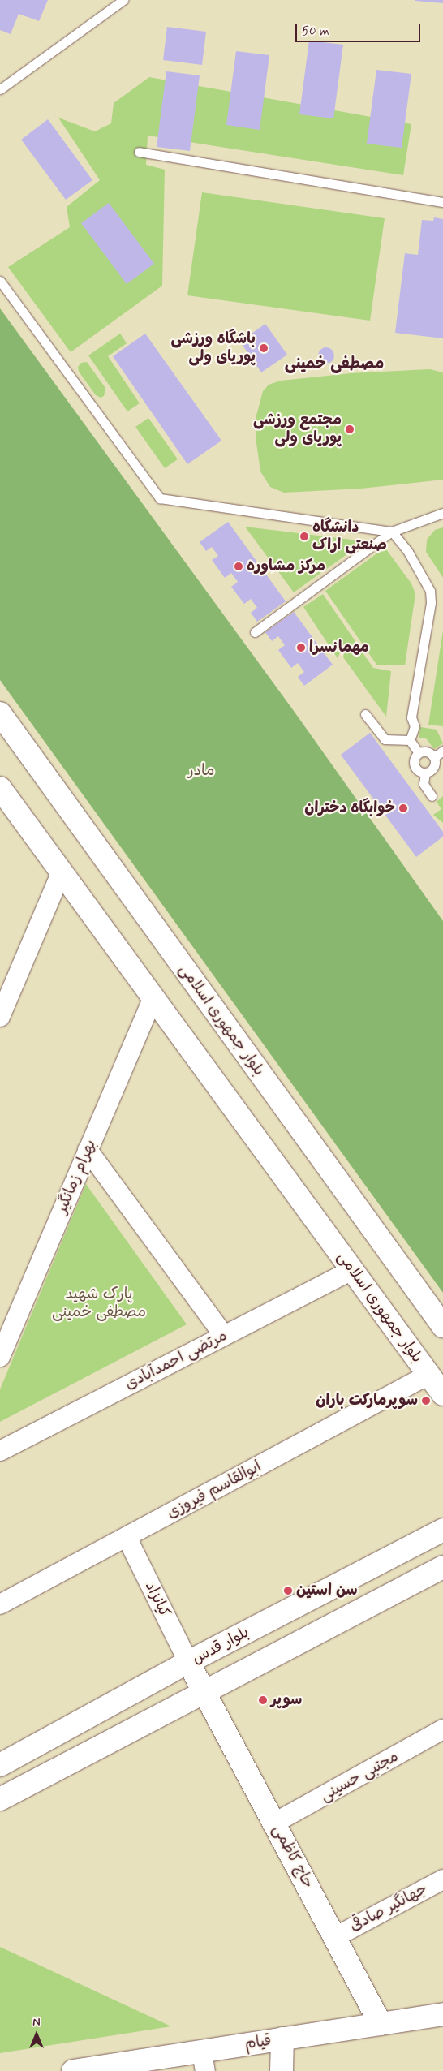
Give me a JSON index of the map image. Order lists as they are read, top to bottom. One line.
{"streets":{"main road":["بلوار جمهوری اسلامی","بلوار قدس","حاج کاظمی","قیام"],"street":["بهرام زمانگیر","مرتضی احمدآبادی","ابوالقاسم فیروزی","کیانزاد","مجتبی حسینی","جهانگیر صادقی"]},"crossings":[["بلوار جمهوری اسلامی","بهرام زمانگیر"],["بلوار جمهوری اسلامی","مرتضی احمدآبادی"],["بلوار جمهوری اسلامی","ابوالقاسم فیروزی"],["ابوالقاسم فیروزی","کیانزاد"],["کیانزاد","بلوار قدس"],["کیانزاد","حاج کاظمی"],["بلوار قدس","حاج کاظمی"],["مجتبی حسینی","حاج کاظمی"],["حاج کاظمی","جهانگیر صادقی"],["حاج کاظمی","قیام"]],"districts":["مصطفی خمینی"],"parks":["مادر","پارک شهید مصطفی خمینی"],"places":["باشگاه ورزشی پوریای ولی","مجتمع ورزشی پوریای ولی","دانشگاه صنعتی اراک","مرکز مشاوره","مهمانسرا","خوابگاه دختران","سوپرمارکت باران","سن استین","سوپر"],"scale_bar":"50 m","north":"top"}
